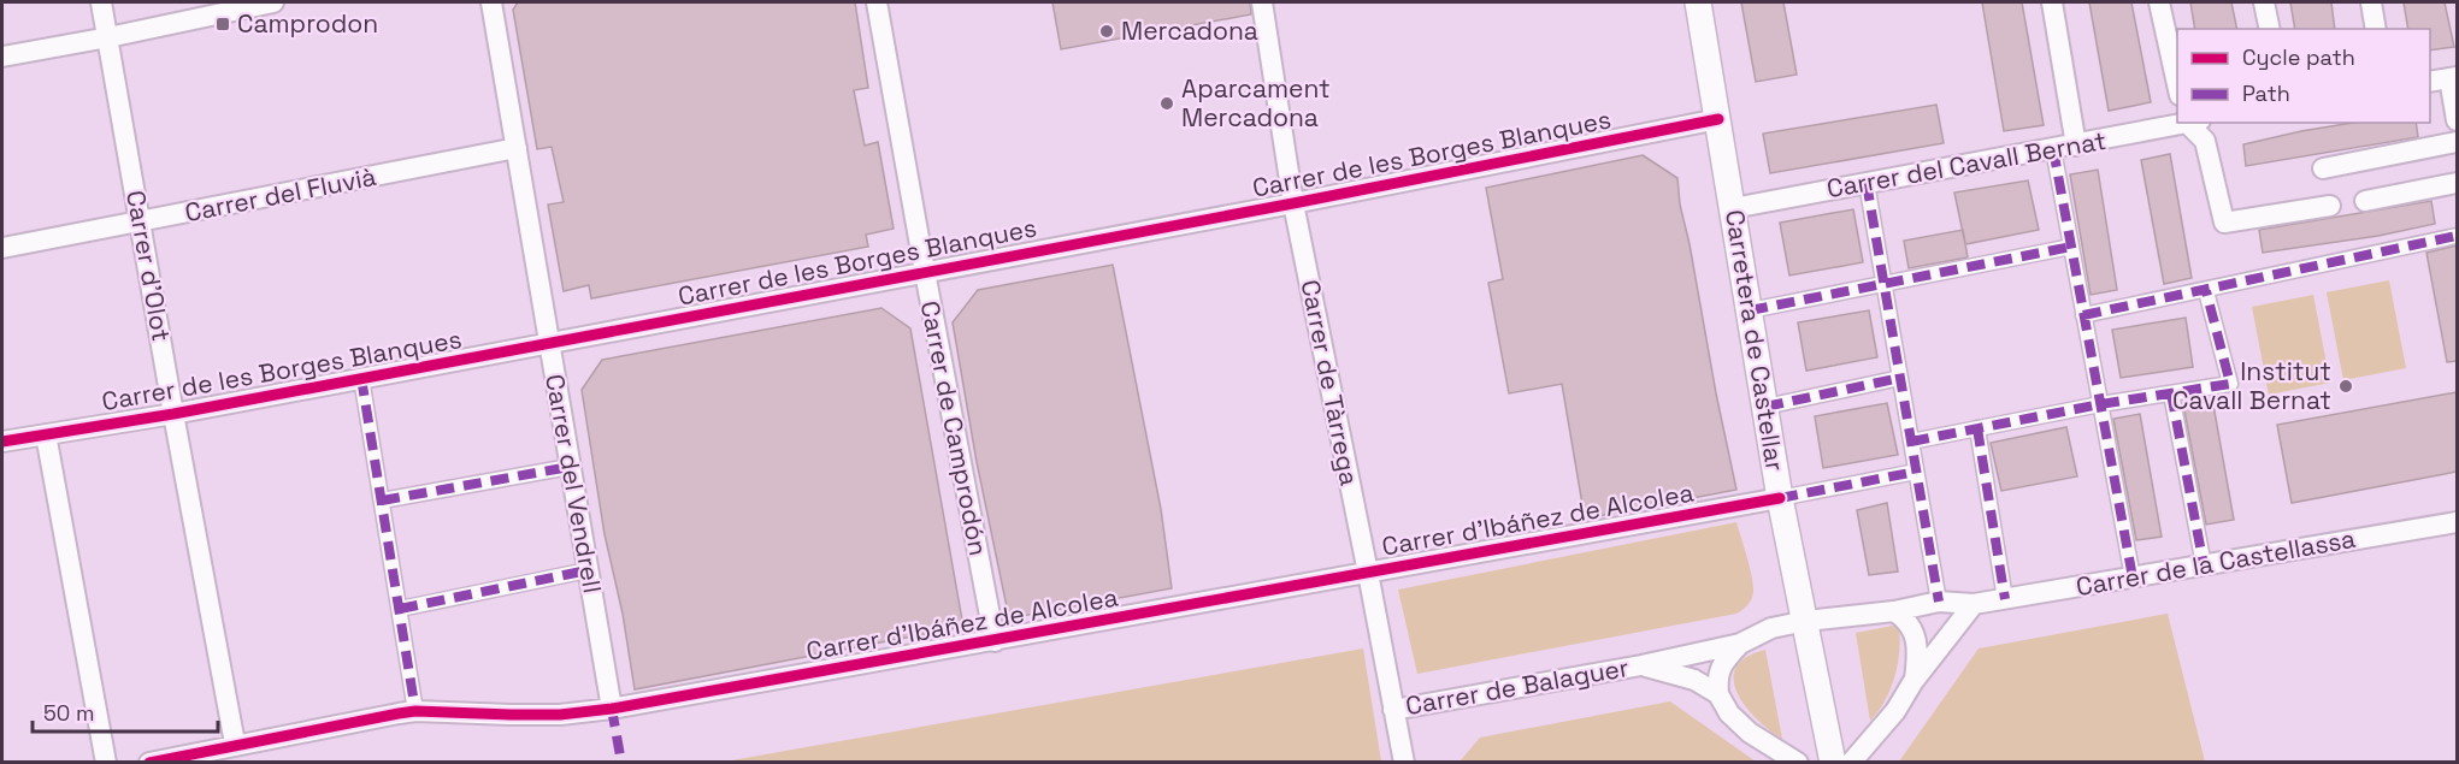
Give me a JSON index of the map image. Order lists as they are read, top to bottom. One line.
{"streets":{"street":["Carrer de les Borges Blanques","Carrer del Cavall Bernat","Carrer del Fluvià","Carrer d'Olot","Carretera de Castellar","Carrer de Tàrrega","Carrer de Camprodón","Carrer del Vendrell","Carrer d'Ibáñez de Alcolea","Carrer de la Castellassa","Carrer de Balaguer"]},"crossings":[["Carrer de les Borges Blanques","Carrer d'Olot"],["Carrer de les Borges Blanques","Carretera de Castellar"],["Carrer de les Borges Blanques","Carrer de Tàrrega"],["Carrer de les Borges Blanques","Carrer de Camprodón"],["Carrer de les Borges Blanques","Carrer del Vendrell"],["Carrer del Cavall Bernat","Carretera de Castellar"],["Carrer del Fluvià","Carrer d'Olot"],["Carrer del Fluvià","Carrer del Vendrell"],["Carrer d'Olot","Carrer d'Ibáñez de Alcolea"],["Carretera de Castellar","Carrer d'Ibáñez de Alcolea"],["Carretera de Castellar","Carrer de la Castellassa"],["Carretera de Castellar","Carrer de Balaguer"],["Carrer de Tàrrega","Carrer d'Ibáñez de Alcolea"],["Carrer de Tàrrega","Carrer de Balaguer"],["Carrer de Camprodón","Carrer d'Ibáñez de Alcolea"],["Carrer del Vendrell","Carrer d'Ibáñez de Alcolea"],["Carrer de la Castellassa","Carrer de Balaguer"]],"places":{"transit":["Camprodon"],"other":["Mercadona","Aparcament Mercadona","Institut Cavall Bernat"]},"legend":["Cycle path","Path"],"scale_bar":"50 m"}
